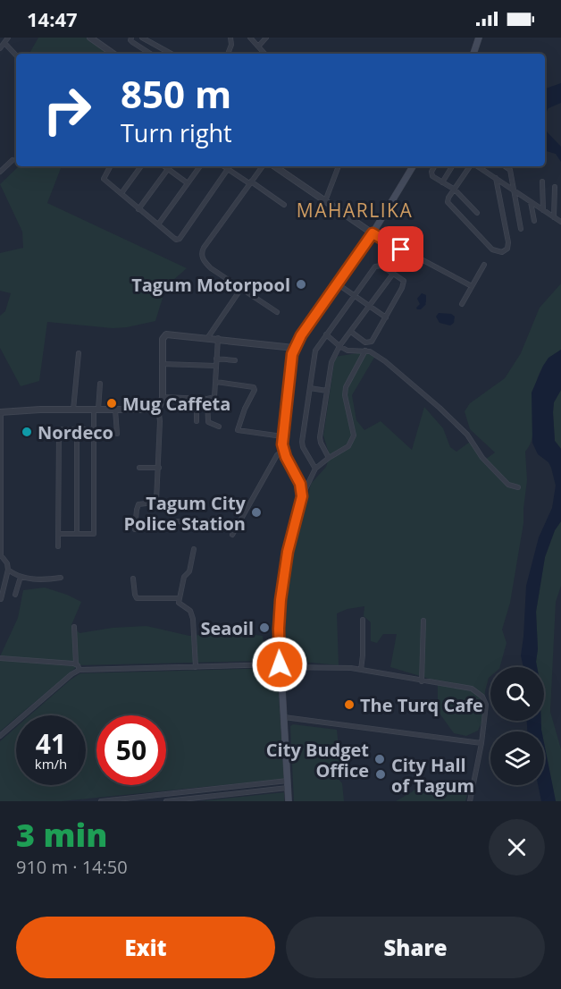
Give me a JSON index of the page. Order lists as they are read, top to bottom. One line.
{"districts":["MAHARLIKA"],"places":["Tagum Motorpool","Mug Caffeta","Nordeco","Tagum City Police Station","Seaoil","The Turq Cafe","City Budget Office","City Hall of Tagum"],"page":{"status":"14:47","turn":["850 m","Turn right"],"speed":"41 km/h","limit":"50","heading":["3 min","910 m · 14:50"],"buttons":["Exit","Share"]}}
